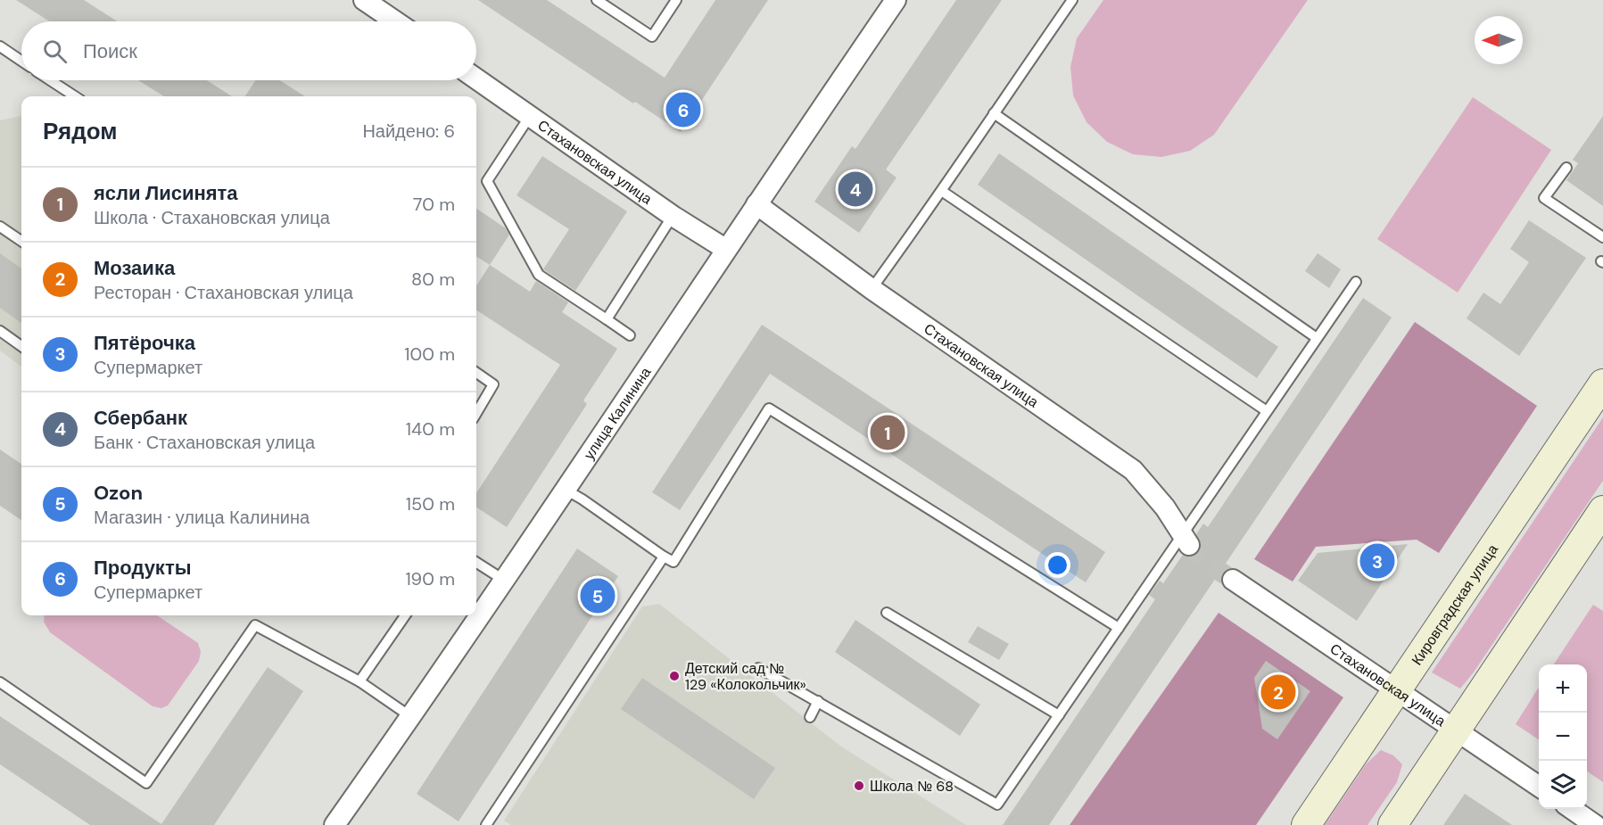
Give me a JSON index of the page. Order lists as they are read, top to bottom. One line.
{"streets":{"main road":["Кировградская улица"],"street":["Стахановская улица","улица Калинина"]},"crossings":[["Стахановская улица","улица Калинина"],["Стахановская улица","Кировградская улица"]],"places":["Детский сад № 129 «Колокольчик»","Школа № 68"],"north":"left","page":{"search":"Поиск","pins":["6","4","1","3","5","2"],"heading":["Рядом","Найдено: 6"],"list":[{"mark":"1","name":"ясли Лисинята","note":"Школа · Стахановская улица","value":"70 m"},{"mark":"2","name":"Мозаика","note":"Ресторан · Стахановская улица","value":"80 m"},{"mark":"3","name":"Пятёрочка","note":"Супермаркет","value":"100 m"},{"mark":"4","name":"Сбербанк","note":"Банк · Стахановская улица","value":"140 m"},{"mark":"5","name":"Ozon","note":"Магазин · улица Калинина","value":"150 m"},{"mark":"6","name":"Продукты","note":"Супермаркет","value":"190 m"}],"map_buttons":["+","−"]}}
